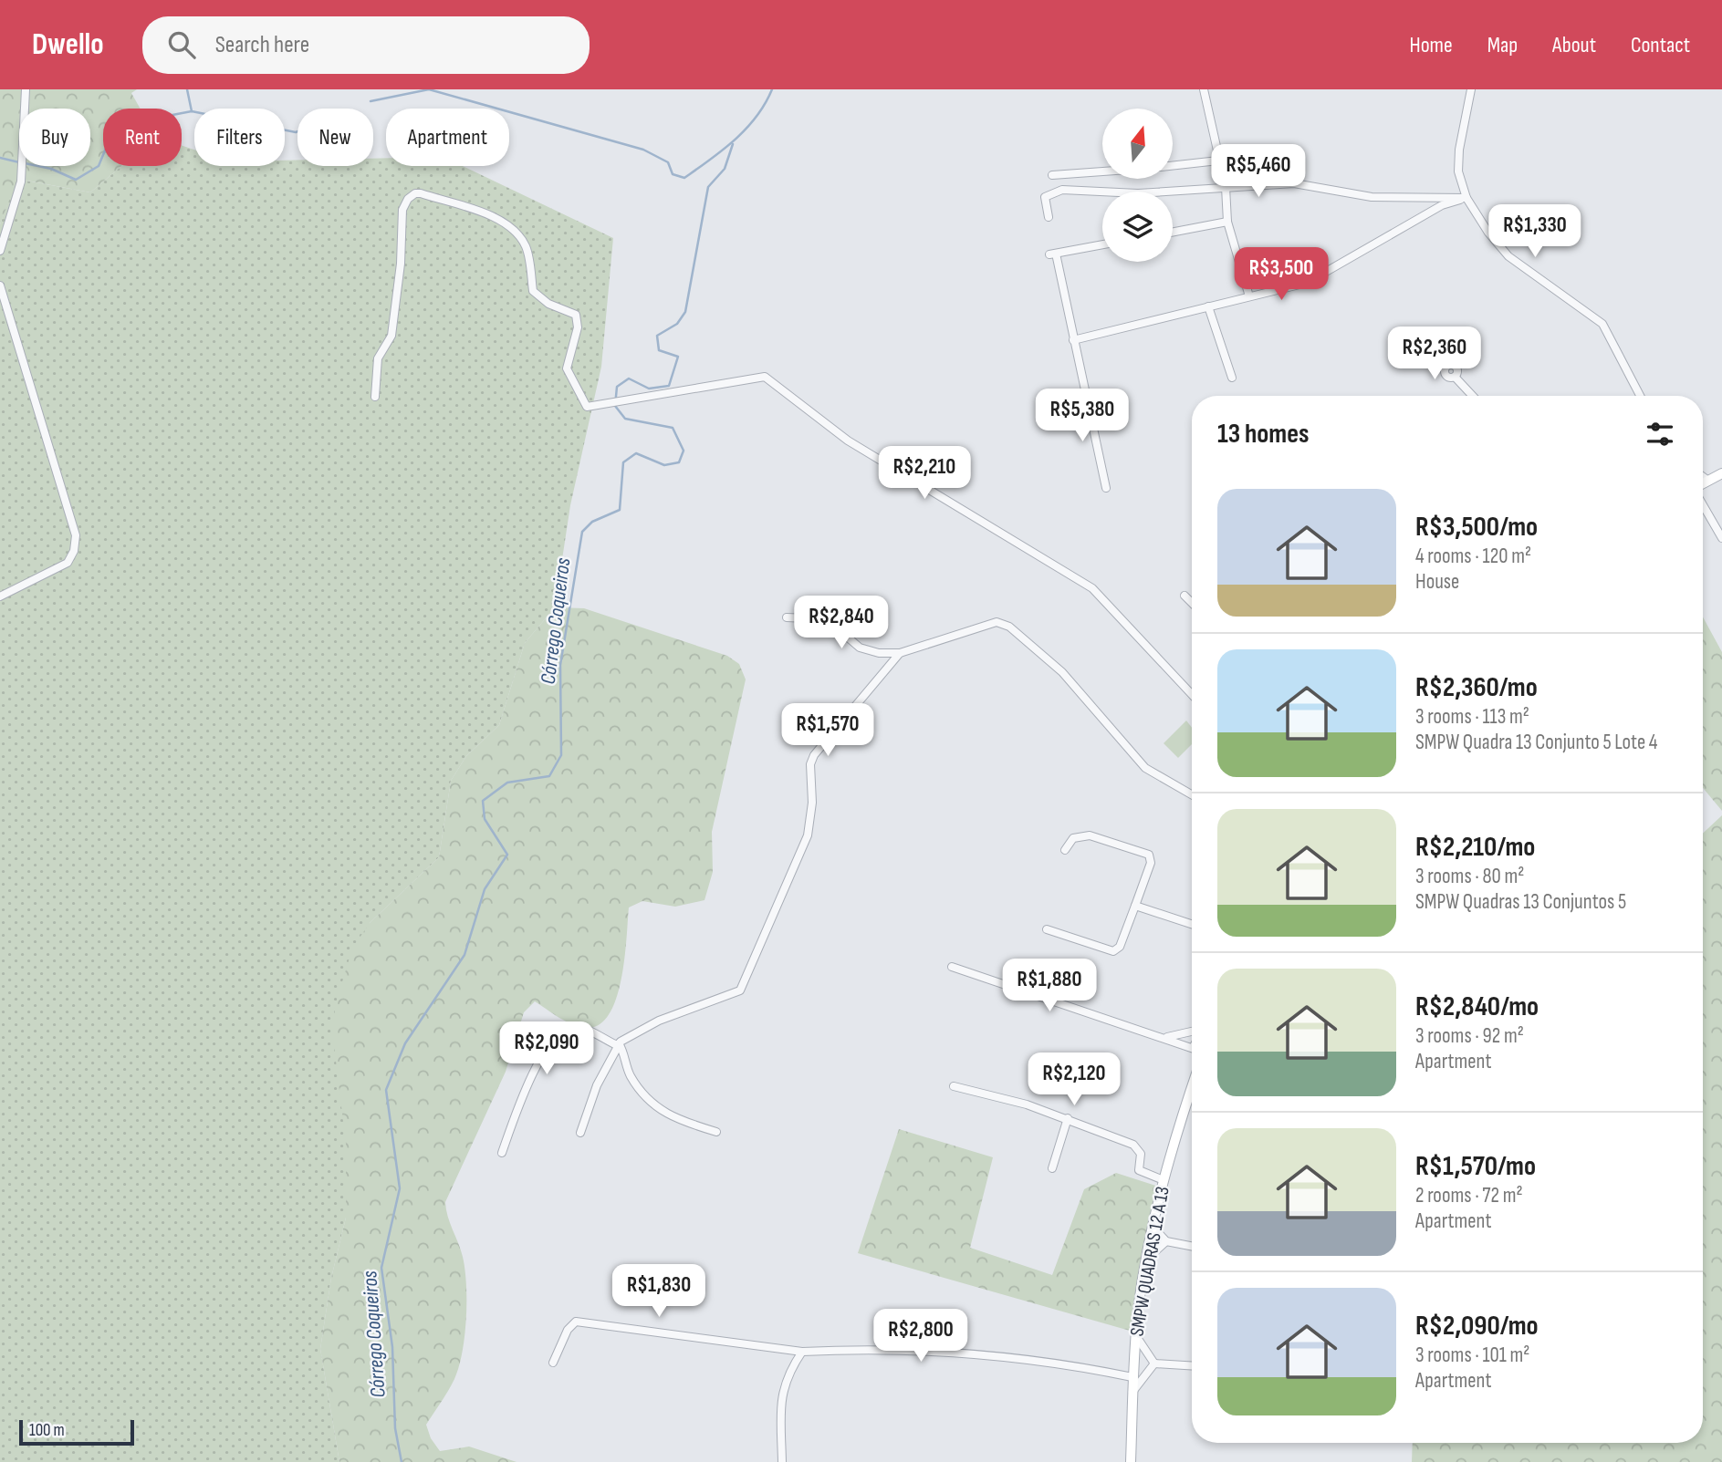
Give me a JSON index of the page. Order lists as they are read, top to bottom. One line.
{"streets":{"street":["SMPW QUADRAS 12 A 13"]},"water":["Córrego Coqueiros"],"scale_bar":"100 m","north":"top","page":{"header":"Dwello","search":"Search here","nav":["Home","Map","About","Contact"],"chip":["Buy","Rent","Filters","New","Apartment"],"price":["R$5,460","R$1,330","R$3,500","R$2,360","R$5,380","R$2,210","R$2,840","R$1,570","R$1,880","R$2,090","R$2,120","R$1,830","R$2,800"],"heading":"13 homes","list":[{"name":"R$3,500/mo","note":"4 rooms · 120 m² · House"},{"name":"R$2,360/mo","note":"3 rooms · 113 m² · SMPW Quadra 13 Conjunto 5 Lote 4"},{"name":"R$2,210/mo","note":"3 rooms · 80 m² · SMPW Quadras 13 Conjuntos 5"},{"name":"R$2,840/mo","note":"3 rooms · 92 m² · Apartment"},{"name":"R$1,570/mo","note":"2 rooms · 72 m² · Apartment"},{"name":"R$2,090/mo","note":"3 rooms · 101 m² · Apartment"}],"scale":"100 m"}}
